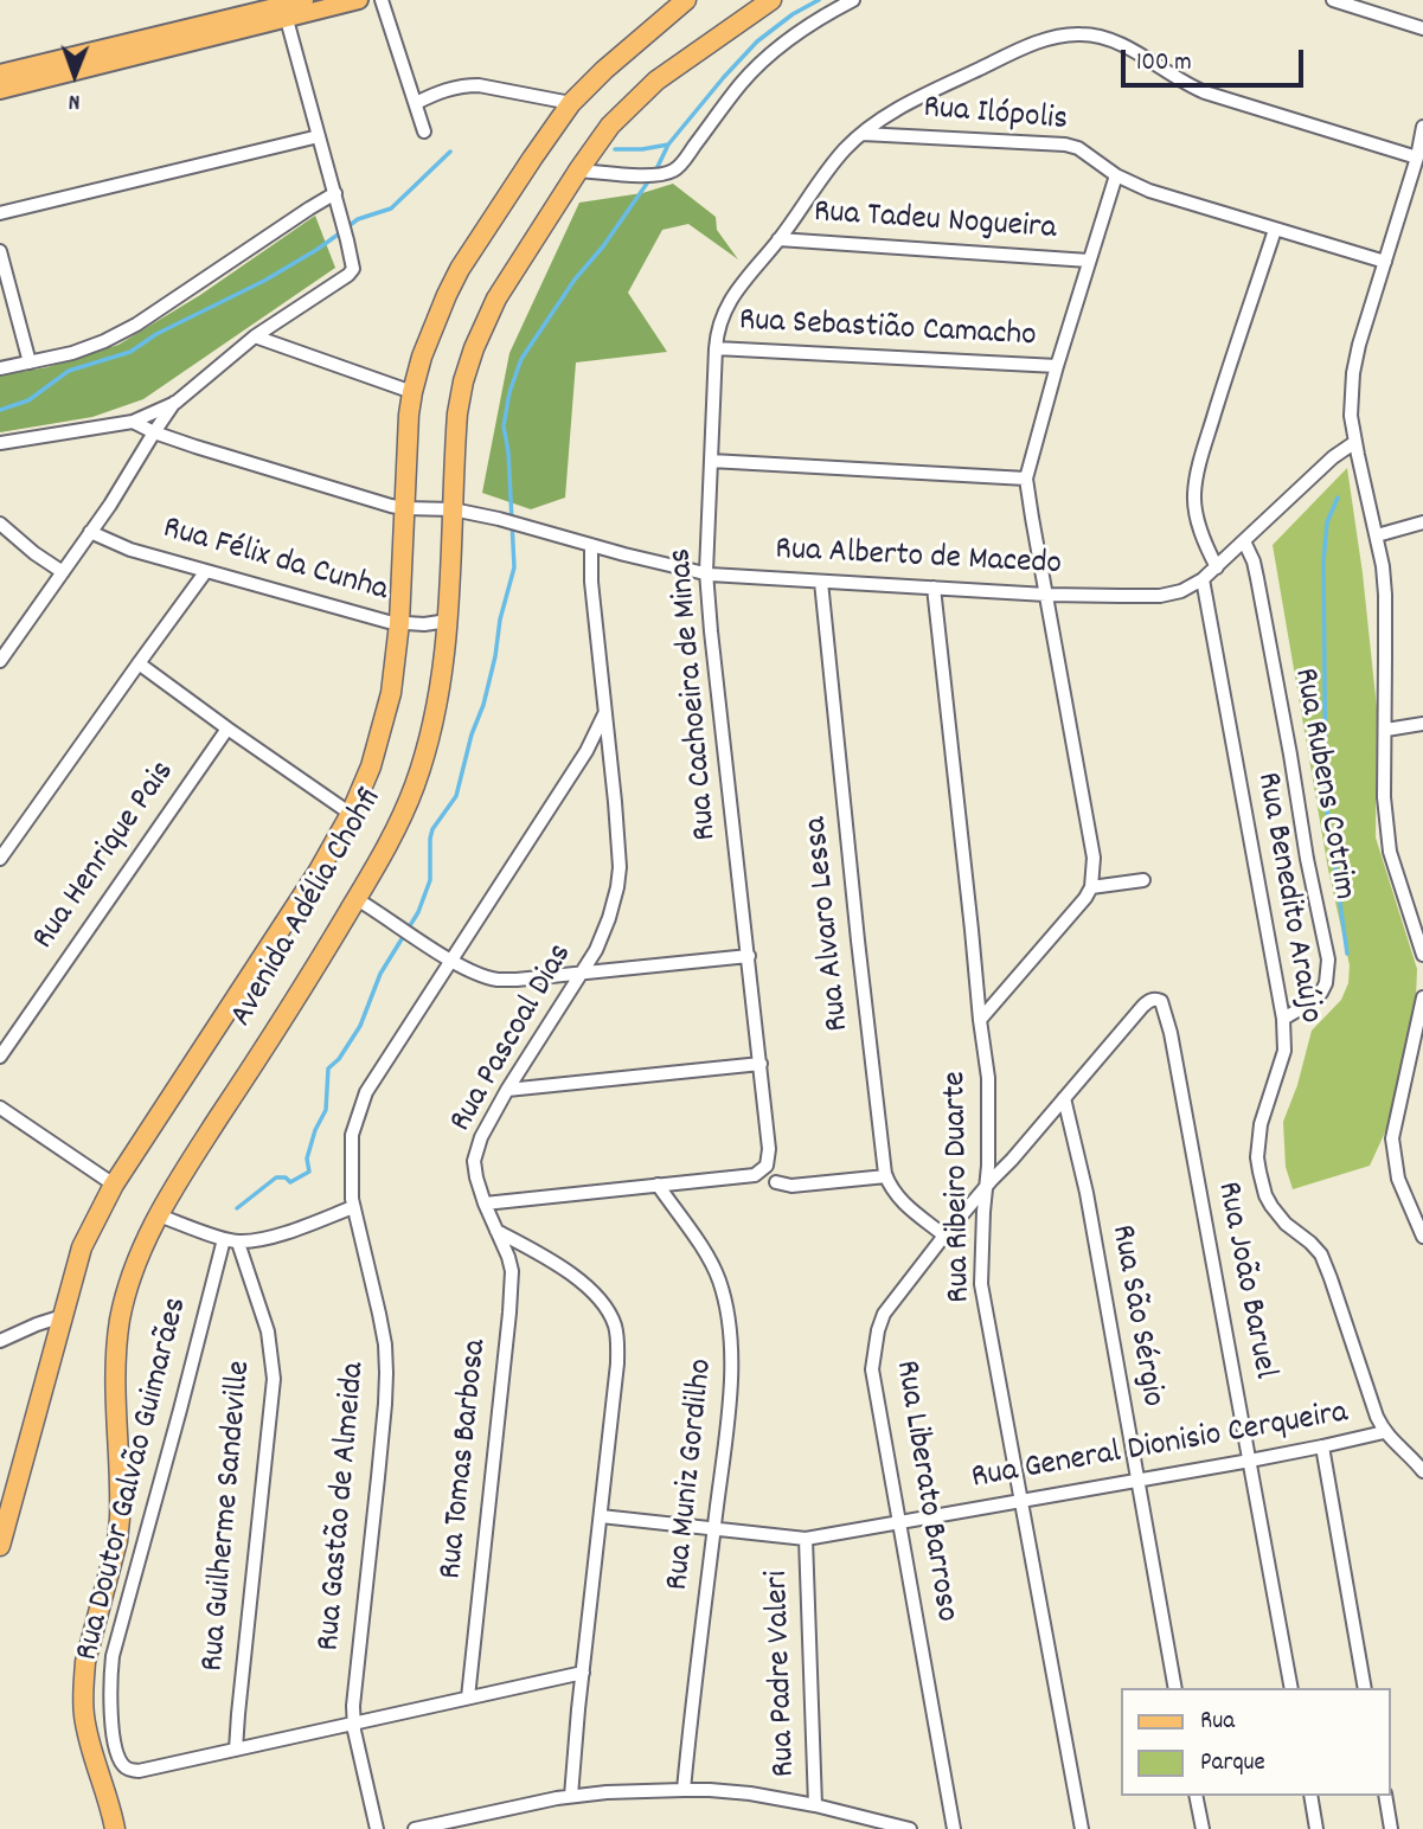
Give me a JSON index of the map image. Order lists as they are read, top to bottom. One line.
{"streets":{"highway":["Avenida Adélia Chohfi"],"street":["Rua Ilópolis","Rua Tadeu Nogueira","Rua Sebastião Camacho","Rua Alberto de Macedo","Rua Félix da Cunha","Rua Cachoeira de Minas","Rua Rubens Cotrim","Rua Henrique Pais","Rua Benedito Araújo","Rua Alvaro Lessa","Rua Pascoal Dias","Rua Ribeiro Duarte","Rua João Baruel","Rua São Sérgio","Rua General Dionisio Cerqueira","Rua Tomas Barbosa","Rua Muniz Gordilho","Rua Doutor Galvão Guimarães","Rua Liberato Barroso","Rua Gastão de Almeida","Rua Guilherme Sandeville","Rua Padre Valeri"]},"crossings":[["Rua Ilópolis","Rua Cachoeira de Minas"],["Rua Tadeu Nogueira","Rua Cachoeira de Minas"],["Rua Sebastião Camacho","Rua Cachoeira de Minas"],["Rua Alberto de Macedo","Rua Cachoeira de Minas"],["Rua Alberto de Macedo","Rua Rubens Cotrim"],["Rua Alberto de Macedo","Rua Benedito Araújo"],["Rua Alberto de Macedo","Avenida Adélia Chohfi"],["Rua Alberto de Macedo","Rua Alvaro Lessa"],["Rua Alberto de Macedo","Rua Pascoal Dias"],["Rua Alberto de Macedo","Rua Ribeiro Duarte"],["Rua Félix da Cunha","Avenida Adélia Chohfi"],["Rua Cachoeira de Minas","Rua Pascoal Dias"],["Rua Cachoeira de Minas","Rua Muniz Gordilho"],["Rua Rubens Cotrim","Rua Benedito Araújo"],["Rua Benedito Araújo","Rua General Dionisio Cerqueira"],["Rua Alvaro Lessa","Rua Liberato Barroso"],["Rua Pascoal Dias","Rua Tomas Barbosa"],["Rua Pascoal Dias","Rua Gastão de Almeida"],["Rua Ribeiro Duarte","Rua General Dionisio Cerqueira"],["Rua Ribeiro Duarte","Rua Liberato Barroso"],["Rua João Baruel","Rua General Dionisio Cerqueira"],["Rua João Baruel","Rua Liberato Barroso"],["Rua São Sérgio","Rua General Dionisio Cerqueira"],["Rua São Sérgio","Rua Liberato Barroso"],["Rua General Dionisio Cerqueira","Rua Muniz Gordilho"],["Rua General Dionisio Cerqueira","Rua Liberato Barroso"],["Rua General Dionisio Cerqueira","Rua Padre Valeri"],["Rua Doutor Galvão Guimarães","Rua Guilherme Sandeville"]],"legend":["Rua","Parque"],"scale_bar":"100 m","north":"bottom"}
